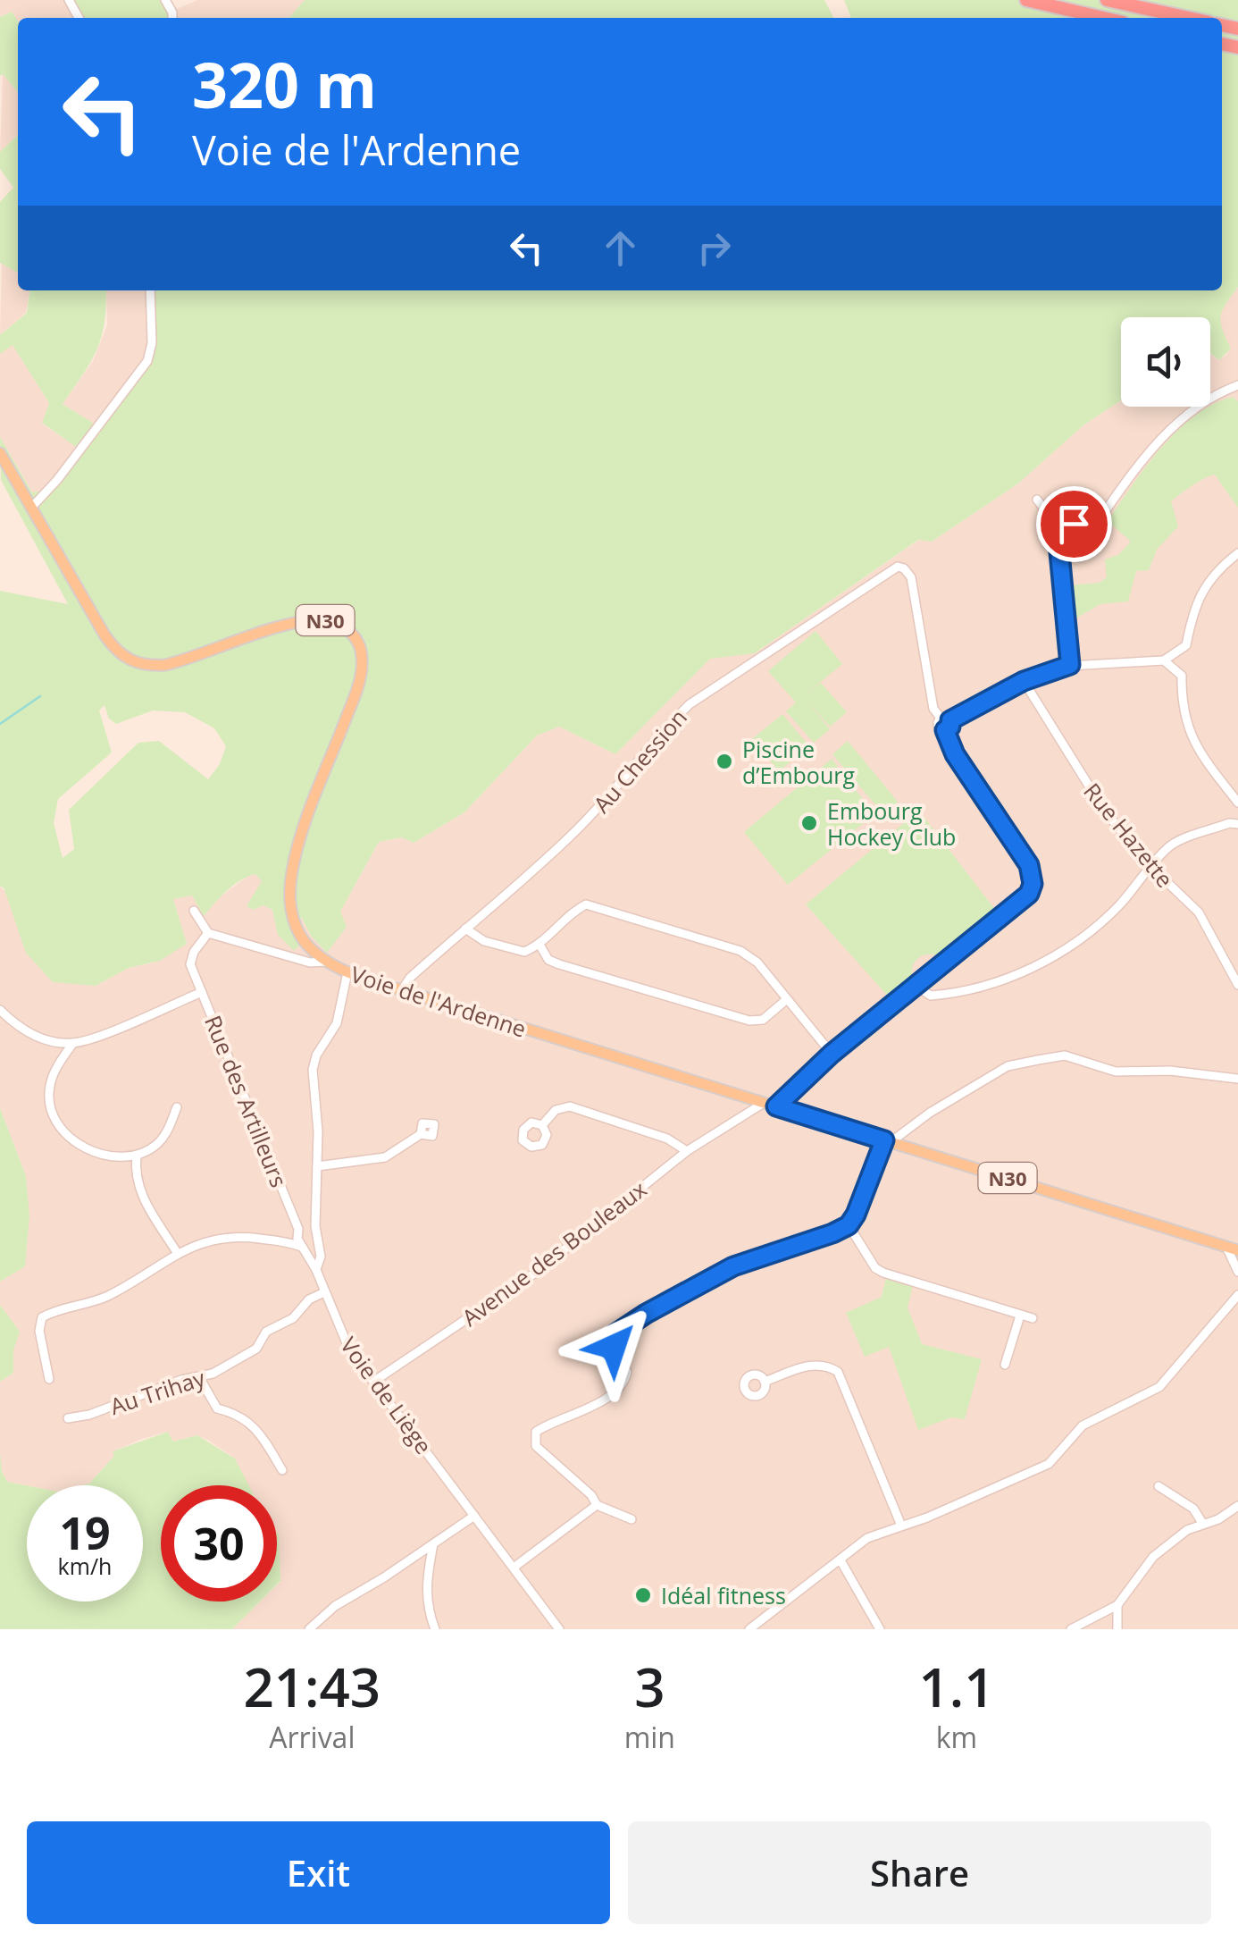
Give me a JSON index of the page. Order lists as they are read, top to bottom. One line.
{"streets":{"main road":["N30","Voie de l'Ardenne"],"street":["Au Chession","Rue Hazette","Rue des Artilleurs","Avenue des Bouleaux","Au Trihay","Voie de Liège"]},"crossings":[["N30","Voie de l'Ardenne"],["Au Chession","Voie de l'Ardenne"],["Voie de l'Ardenne","Avenue des Bouleaux"],["Voie de l'Ardenne","Voie de Liège"],["Rue des Artilleurs","Voie de Liège"],["Avenue des Bouleaux","Voie de Liège"],["Au Trihay","Voie de Liège"]],"places":["Piscine d’Embourg","Embourg Hockey Club","Idéal fitness"],"page":{"turn":["320 m","Voie de l'Ardenne"],"speed":"19 km/h","limit":"30","eta":["21:43","Arrival","3","min","1.1","km"],"buttons":["Exit","Share"]}}
